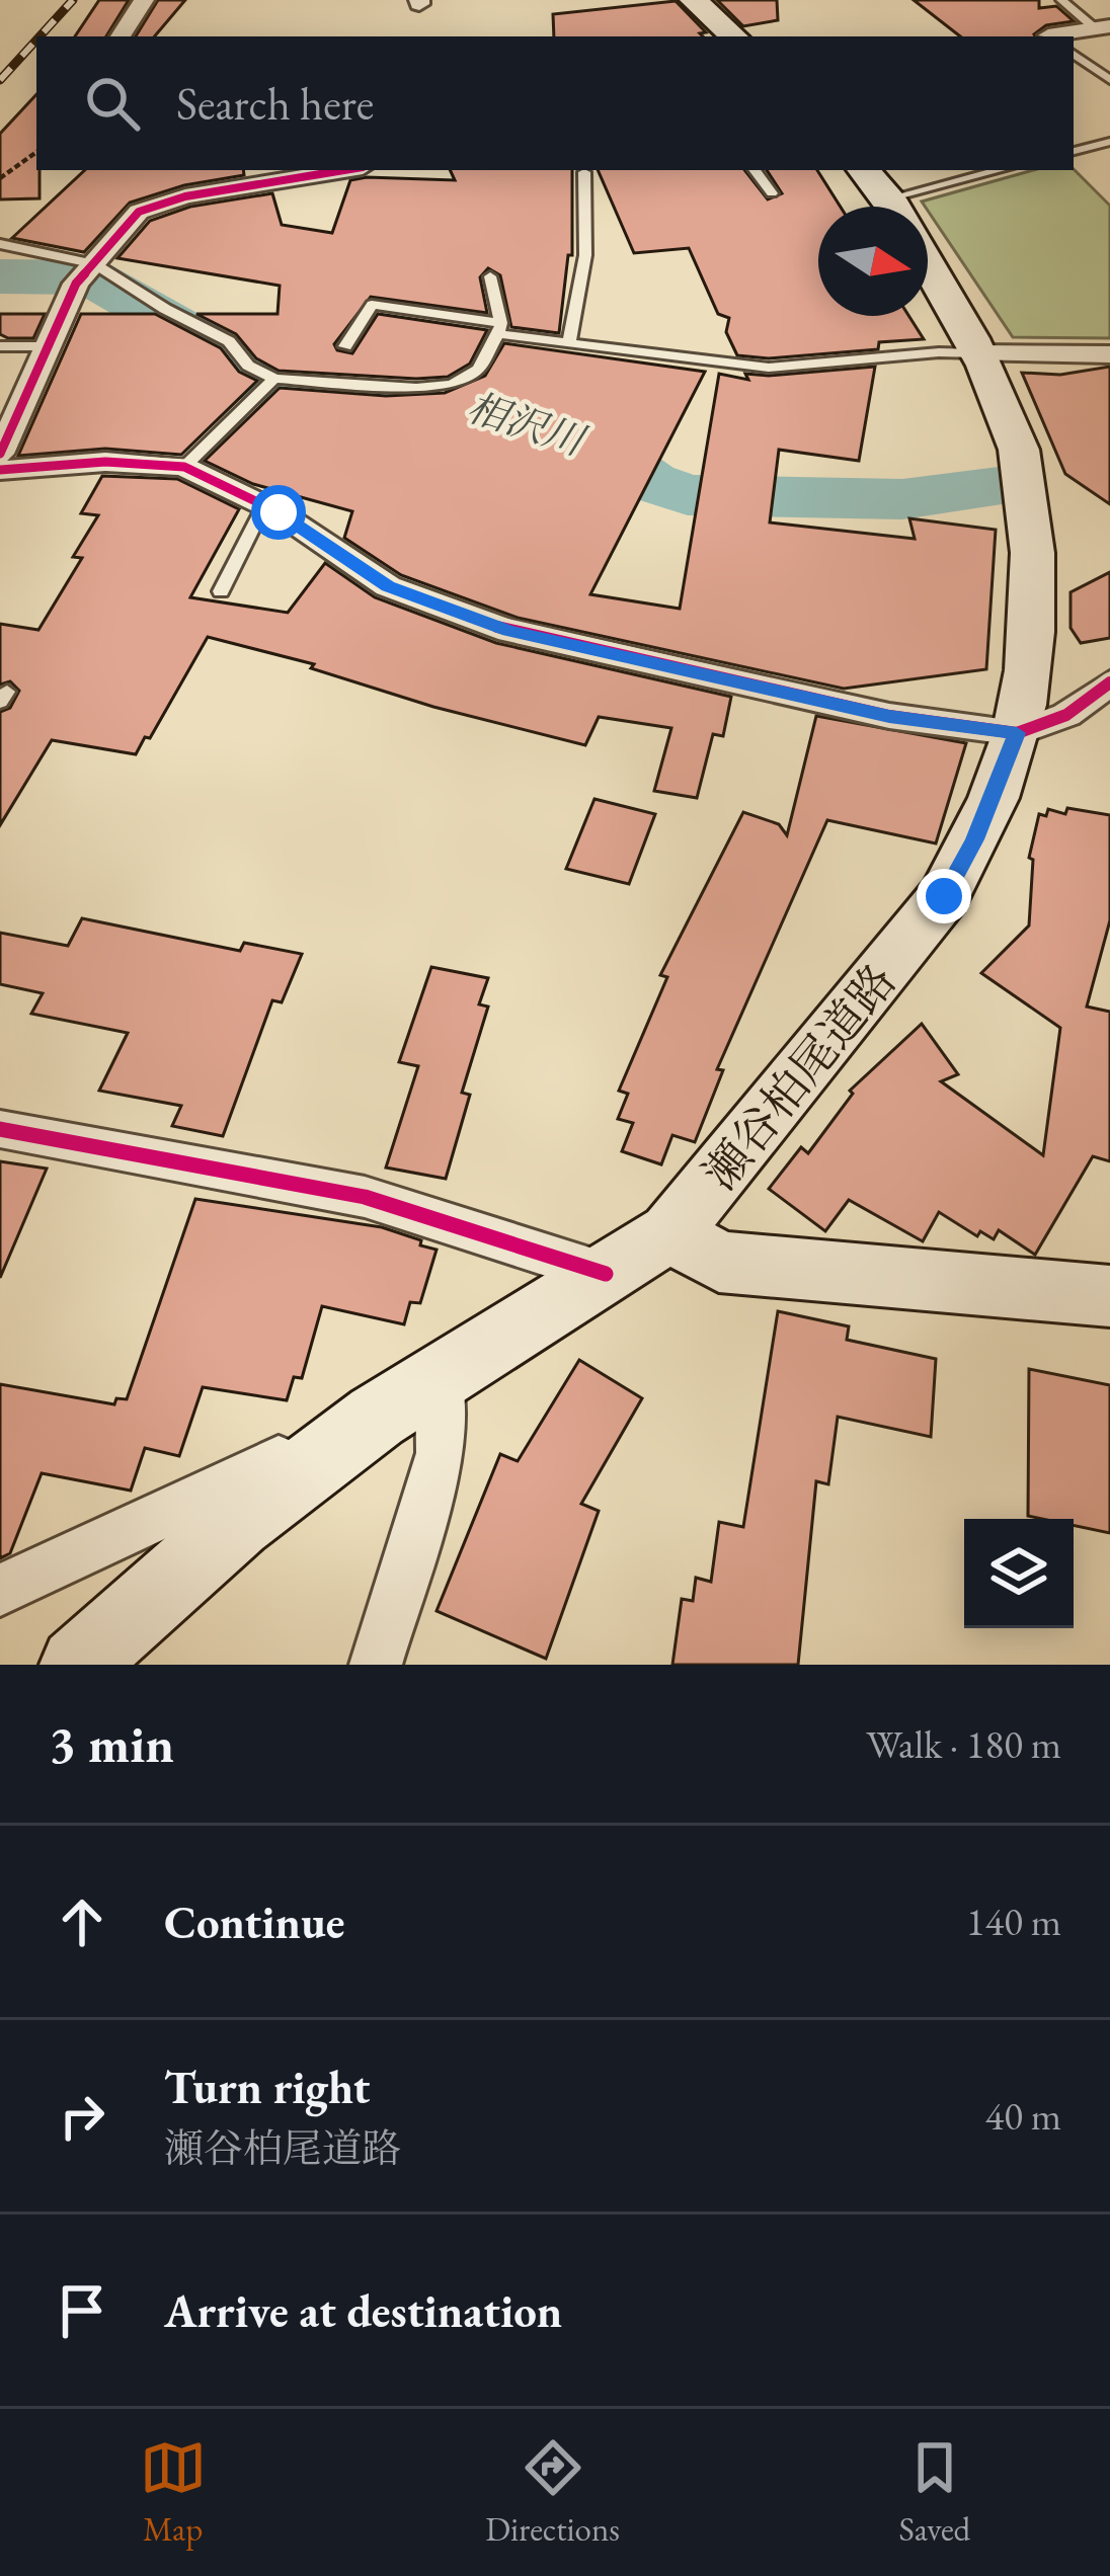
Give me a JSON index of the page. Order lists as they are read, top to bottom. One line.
{"streets":{"main road":["瀬谷柏尾道路"]},"water":["相沢川"],"north":"right","page":{"search":"Search here","heading":["3 min","Walk · 180 m"],"list":[["Continue","140 m"],["Turn right","瀬谷柏尾道路","40 m"],"Arrive at destination"],"nav":["Map","Directions","Saved"]}}
